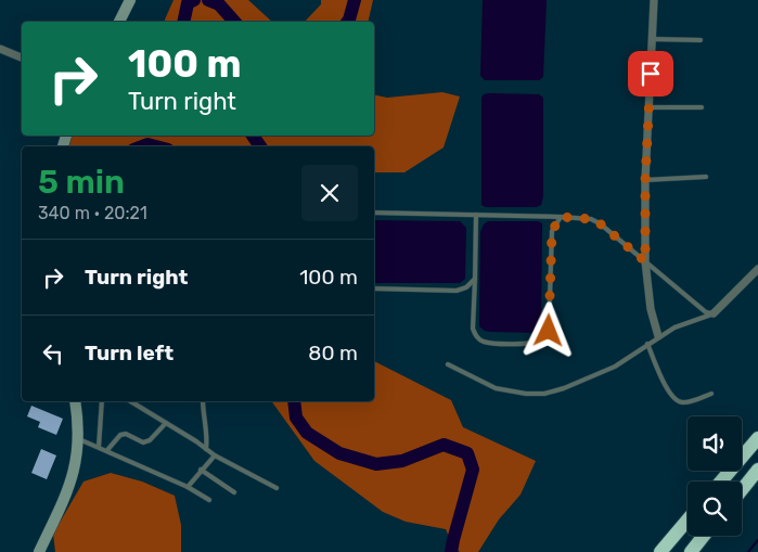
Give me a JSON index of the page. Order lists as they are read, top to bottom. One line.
{"page":{"turn":["100 m","Turn right"],"heading":["5 min","340 m · 20:21"],"list":[{"name":"Turn right","value":"100 m"},{"name":"Turn left","value":"80 m"}]}}
